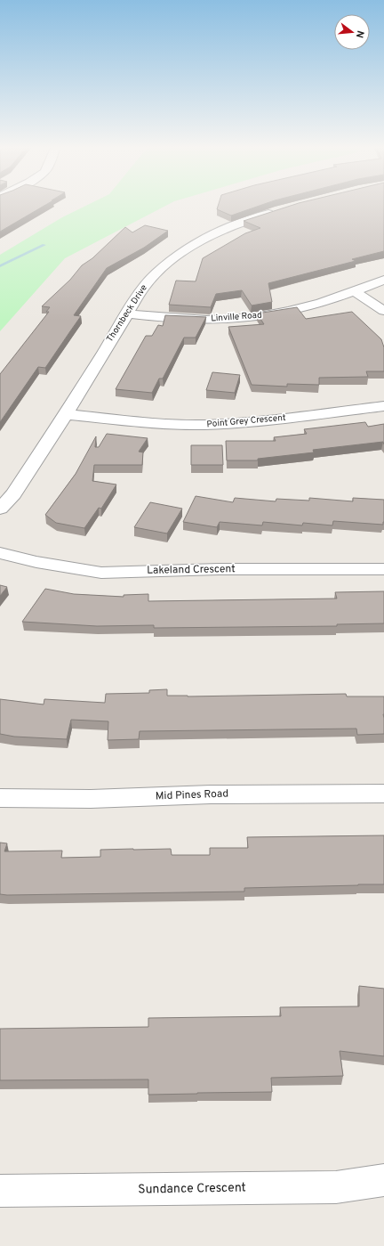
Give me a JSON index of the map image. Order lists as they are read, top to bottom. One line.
{"streets":{"street":["Thornbeck Drive","Linville Road","Point Grey Crescent","Lakeland Crescent","Mid Pines Road","Sundance Crescent"]},"crossings":[["Thornbeck Drive","Linville Road"],["Thornbeck Drive","Point Grey Crescent"]],"north":"right"}
